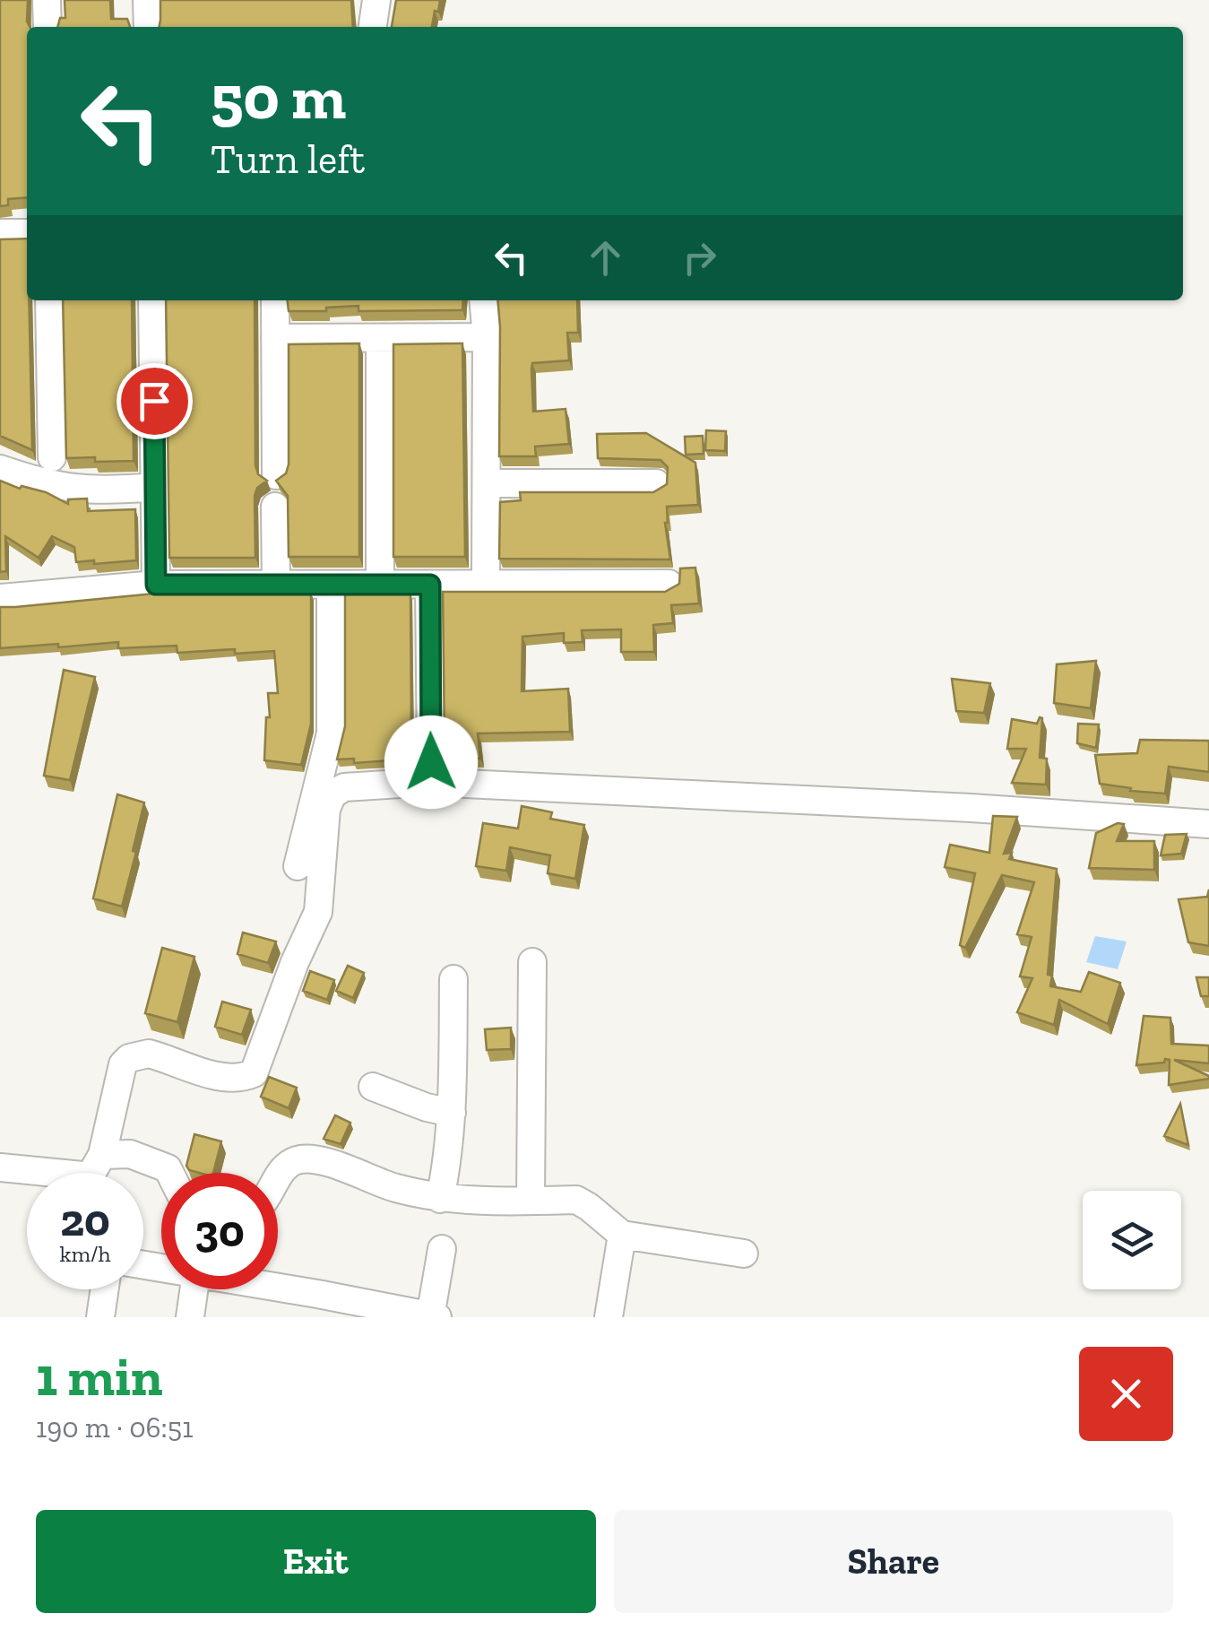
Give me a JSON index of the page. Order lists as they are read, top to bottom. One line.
{"page":{"turn":["50 m","Turn left"],"speed":"20 km/h","limit":"30","heading":["1 min","190 m · 06:51"],"buttons":["Exit","Share"]}}
